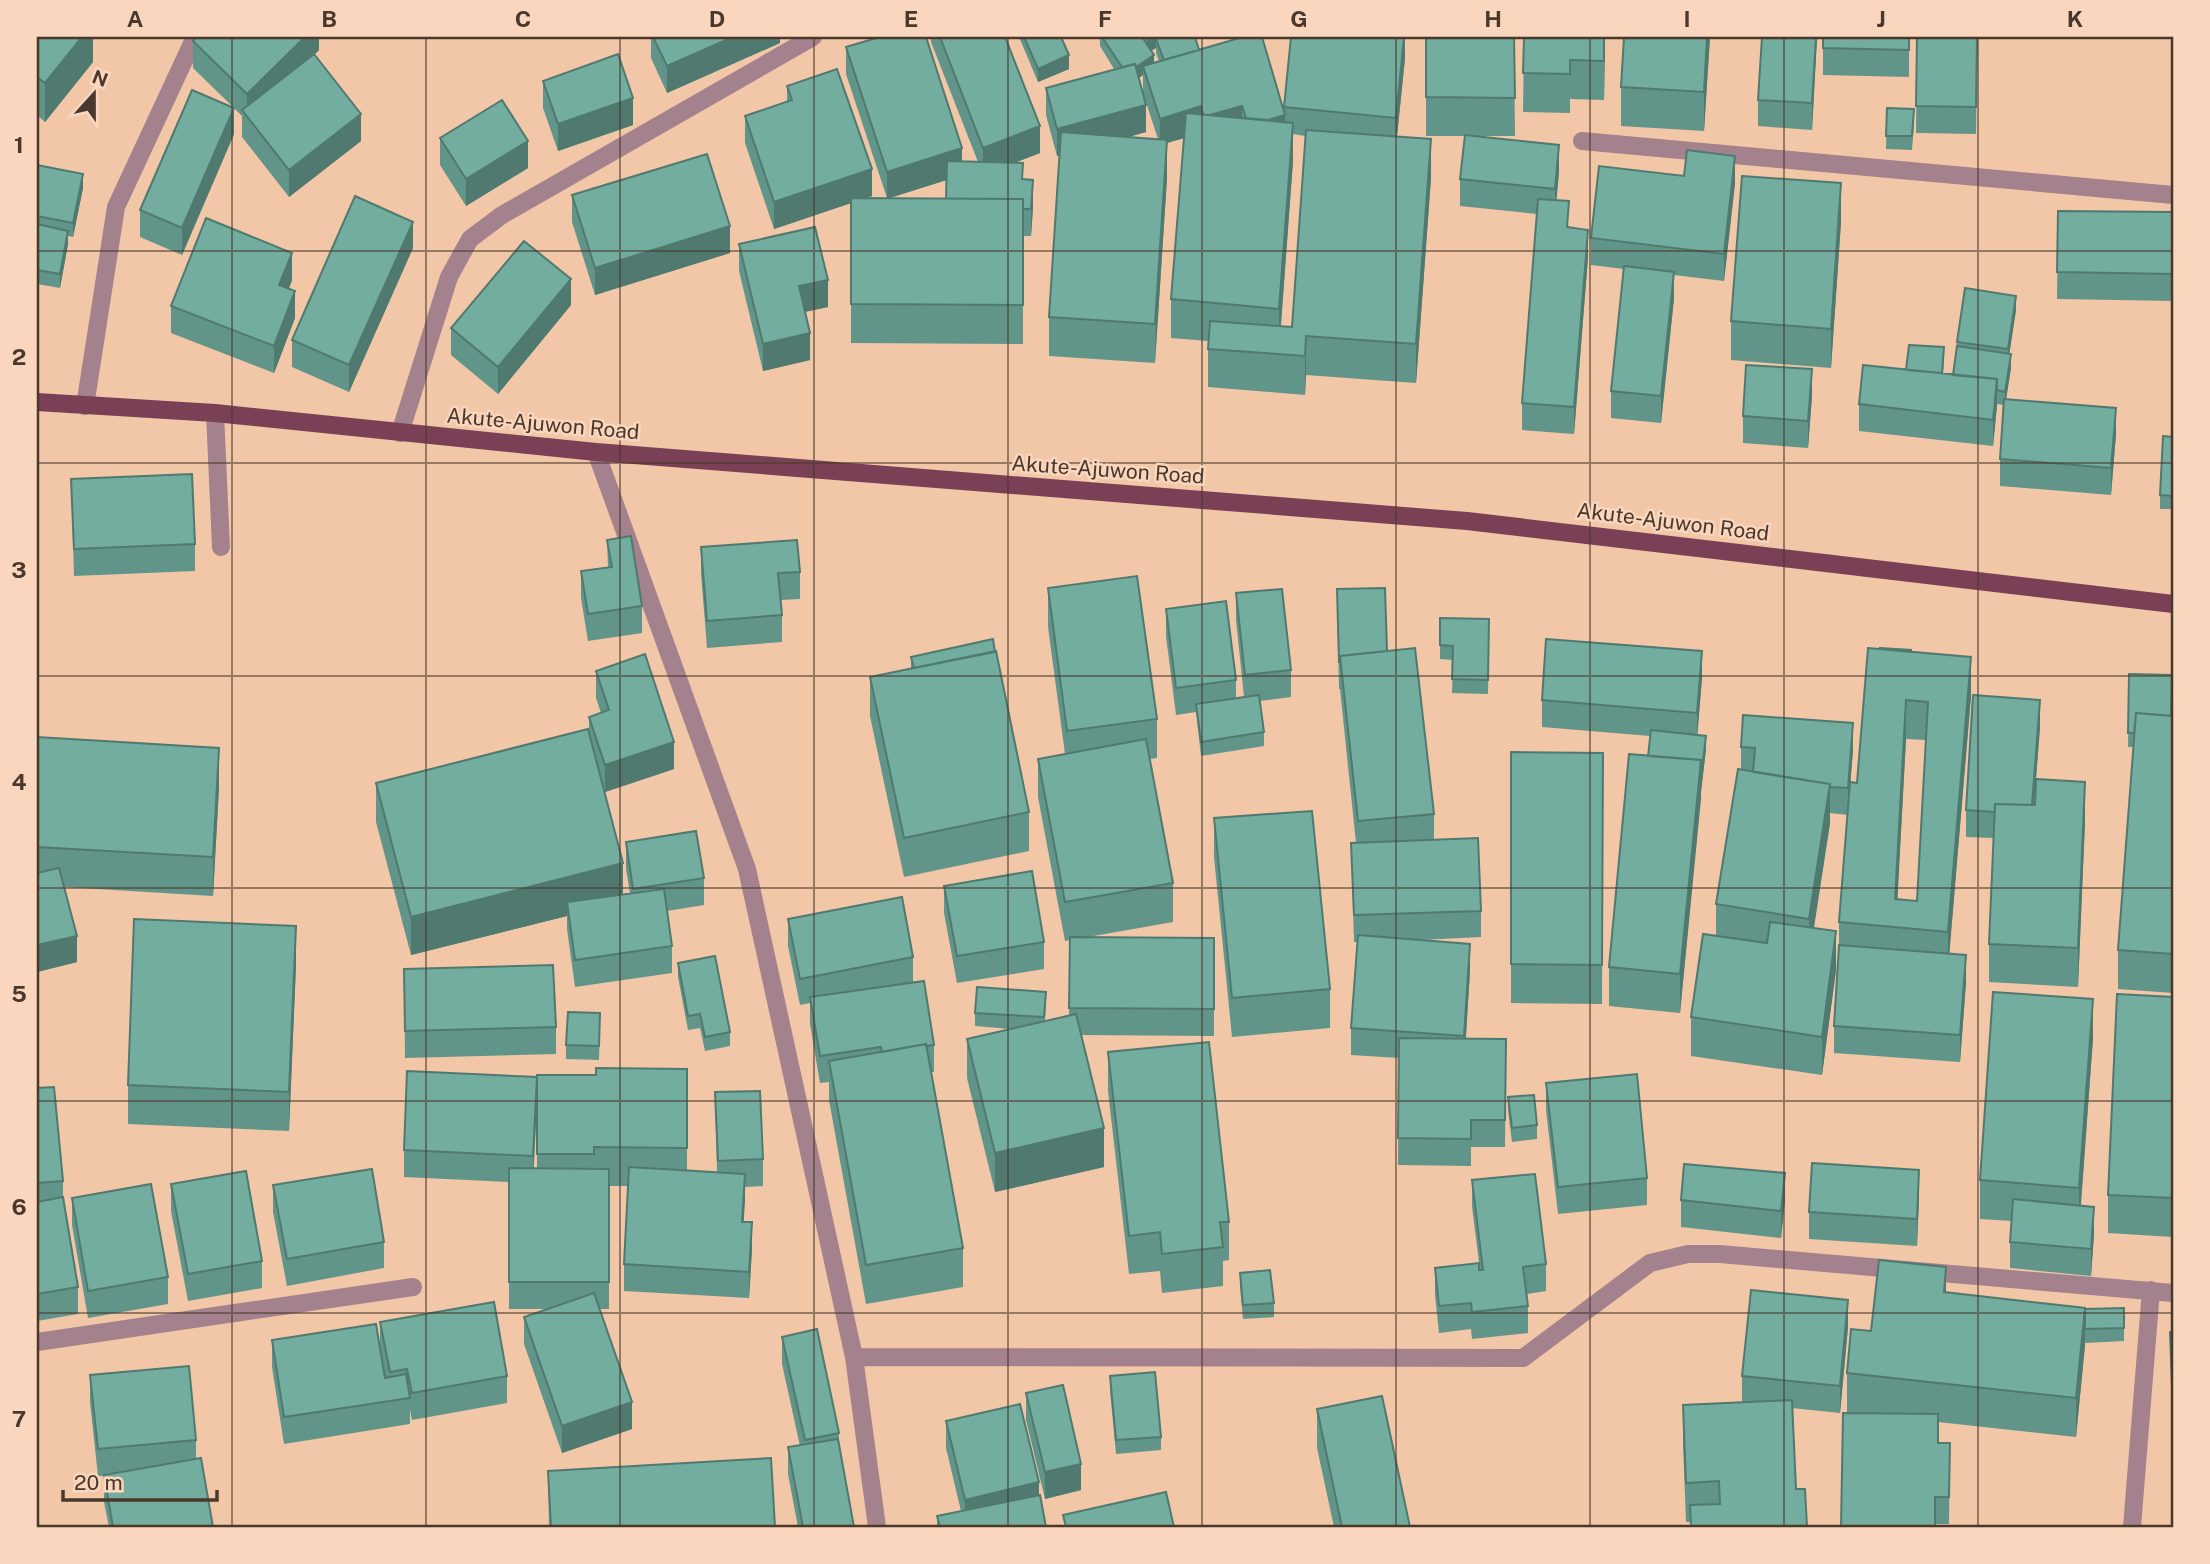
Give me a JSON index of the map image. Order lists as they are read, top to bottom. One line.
{"streets":{"main road":["Akute-Ajuwon Road"]},"scale_bar":"20 m","north":"top","grid":{"columns":["A","B","C","D","E","F","G","H","I","J","K"],"rows":["1","2","3","4","5","6","7"]}}
